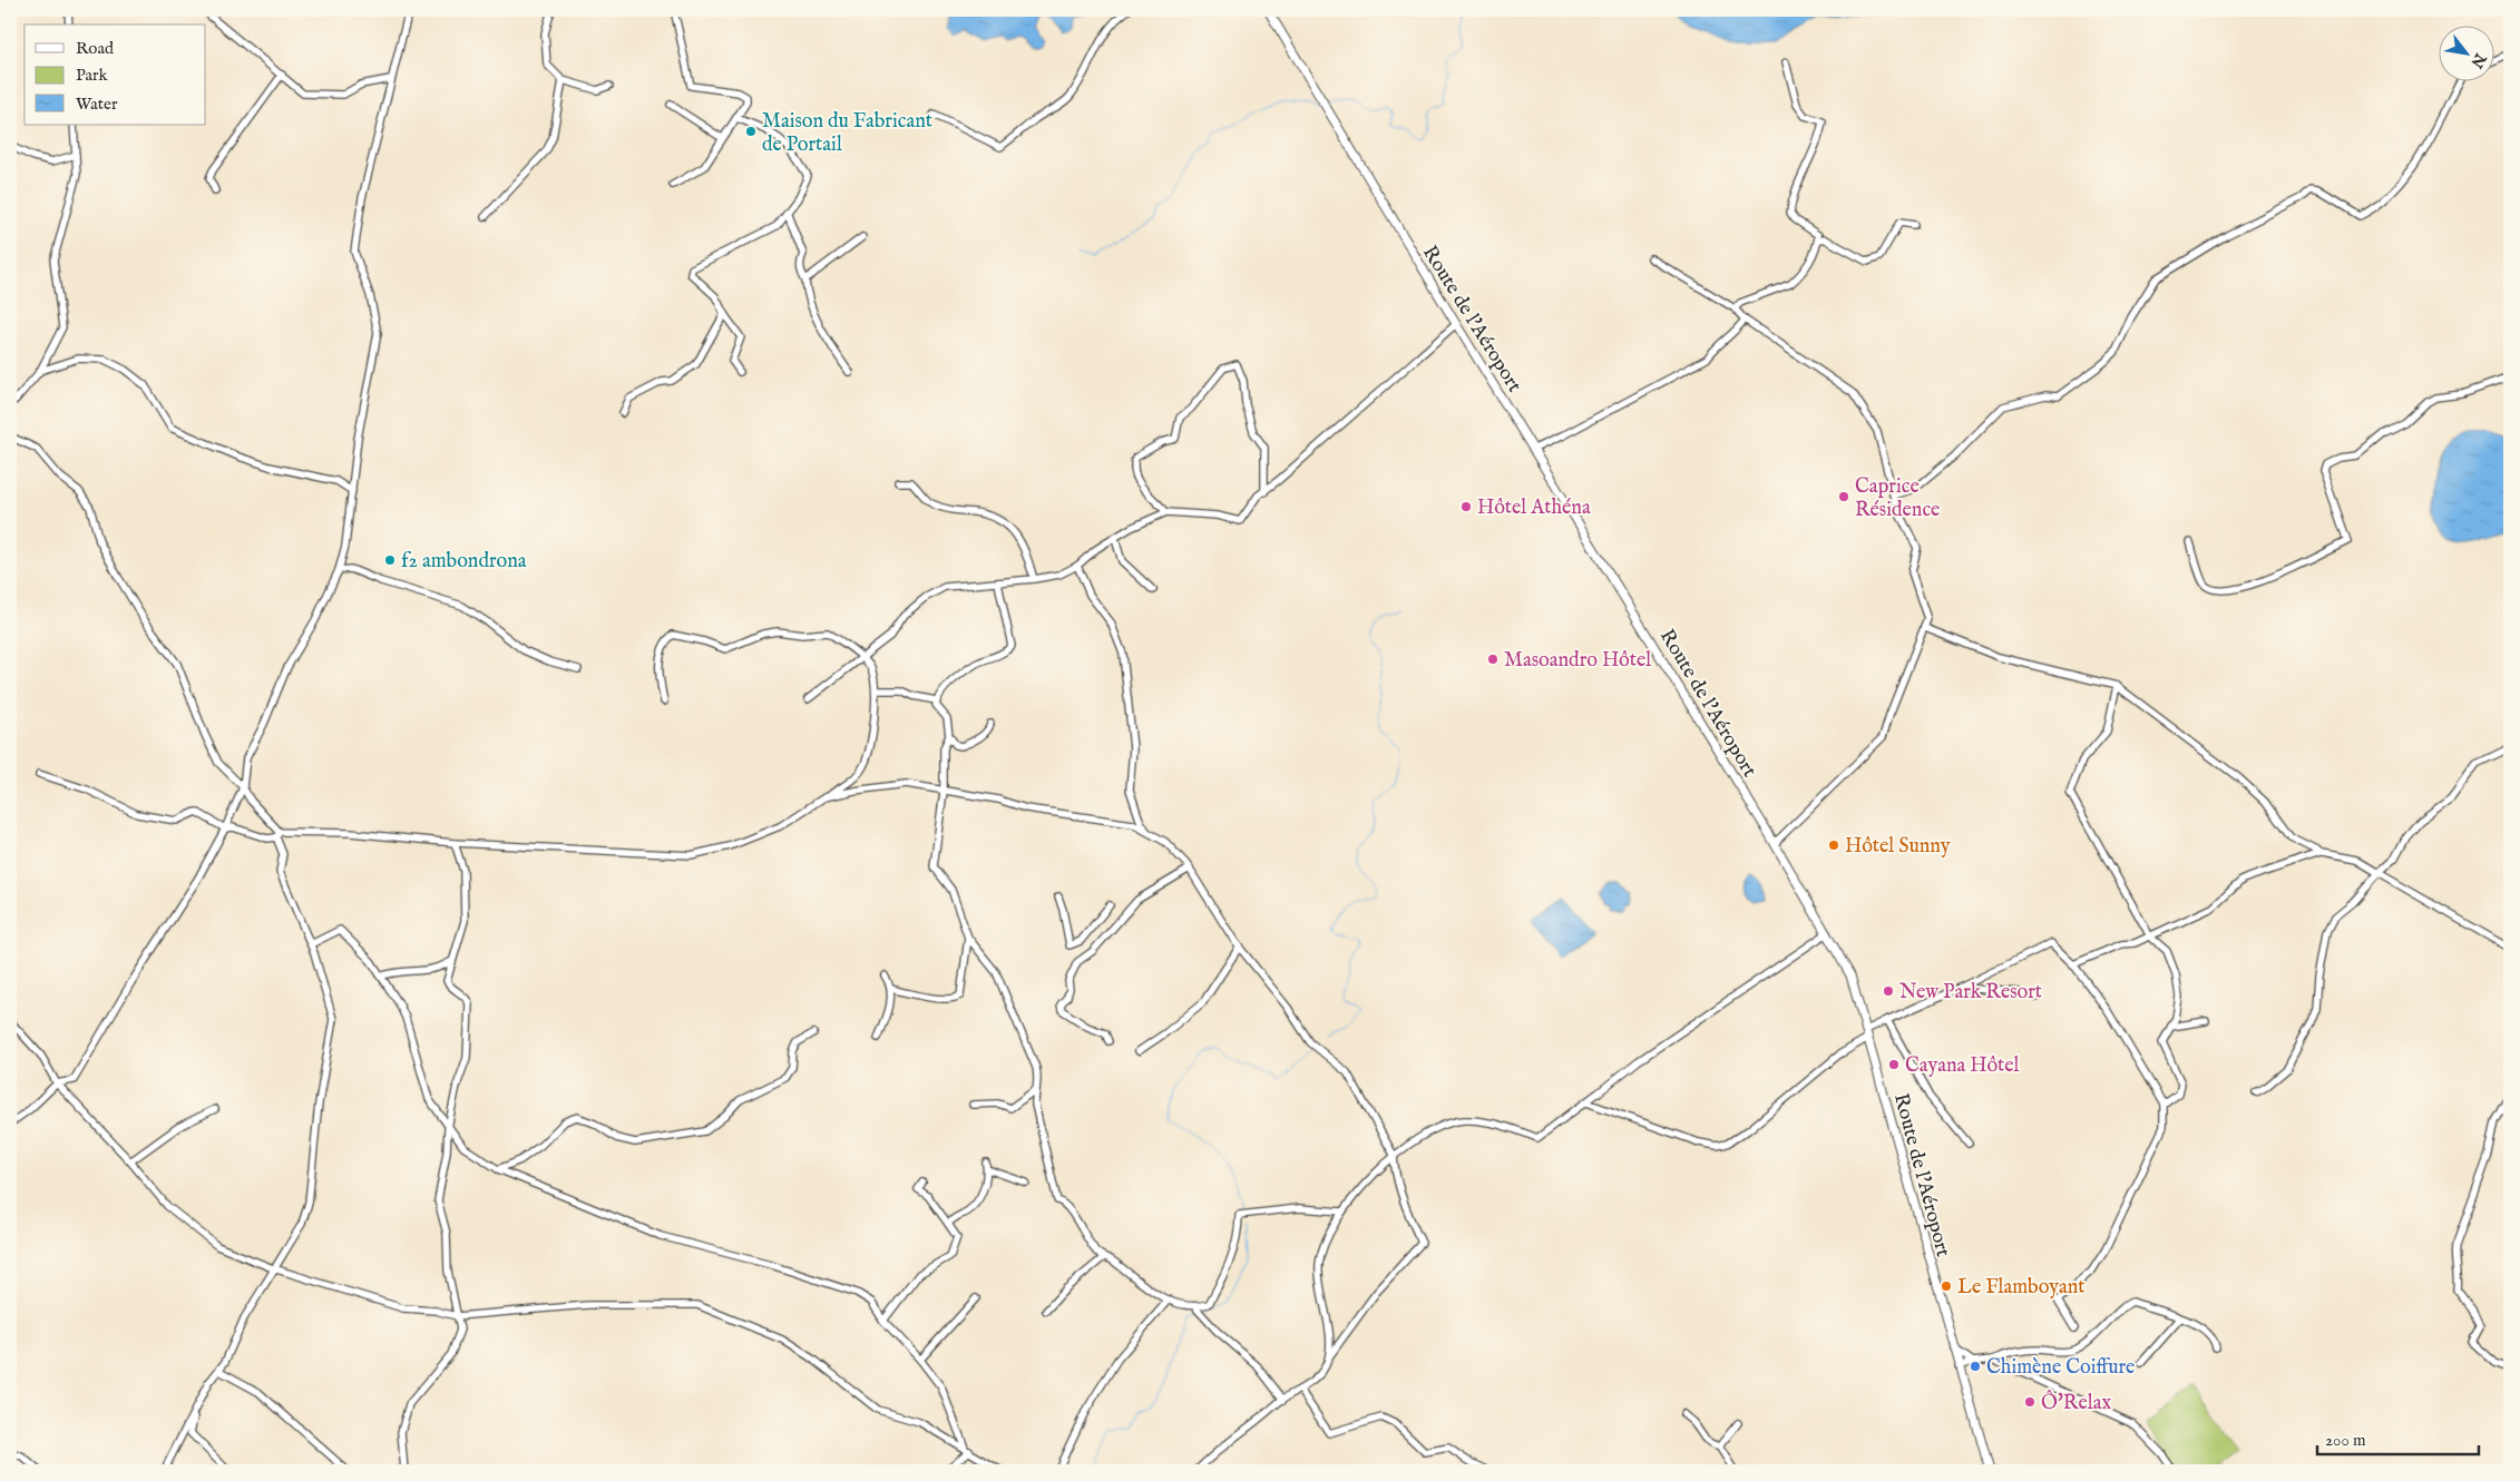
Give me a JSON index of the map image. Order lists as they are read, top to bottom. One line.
{"streets":{"main road":["Route de l'Aéroport"]},"places":["Maison du Fabricant de Portail","Caprice Résidence","Hôtel Athéna","f2 ambondrona","Masoandro Hôtel","Hôtel Sunny","New Park Resort","Cayana Hôtel","Le Flamboyant","Chimène Coiffure","Ô'Relax"],"legend":["Road","Park","Water"],"scale_bar":"200 m","north":"bottom right"}
